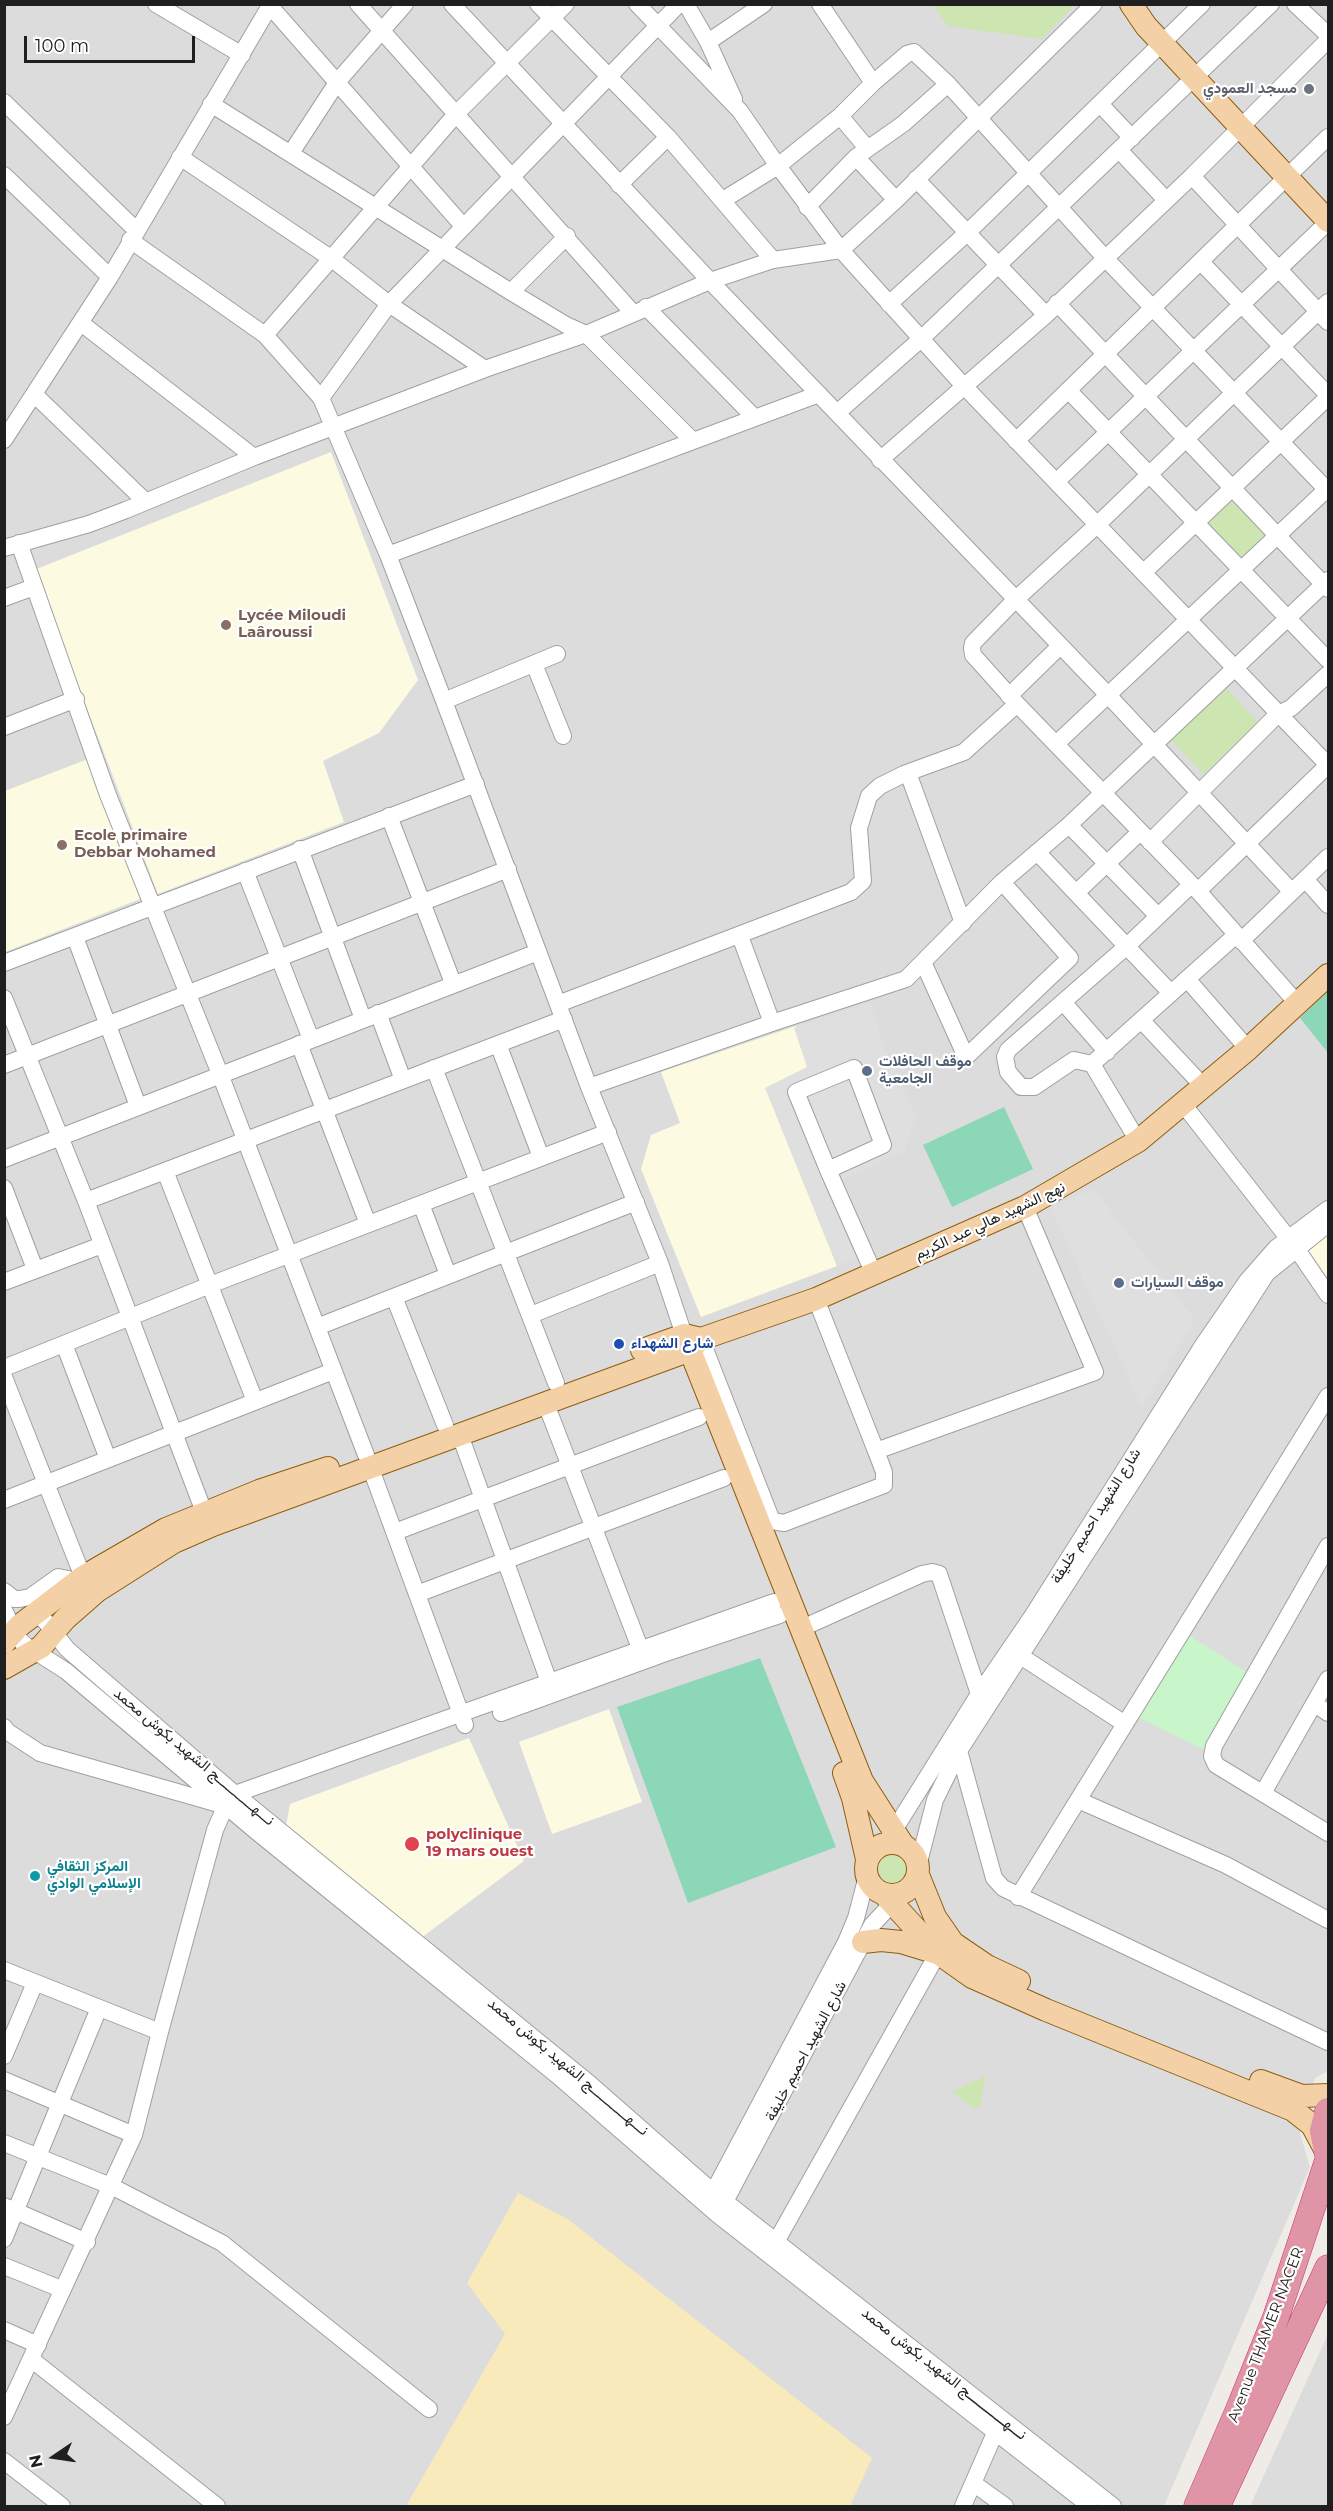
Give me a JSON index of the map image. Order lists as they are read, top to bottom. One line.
{"streets":{"highway":["Avenue THAMER NACER"],"main road":["نهج الشهيد هالي عبد الكريم"],"street":["شارع الشهيد احميم خليفة","نـــهـــــــــــج الشهيد بكوش محمد"]},"crossings":[["شارع الشهيد احميم خليفة","نـــهـــــــــــج الشهيد بكوش محمد"]],"places":["مسجد العمودي","Lycée Miloudi Laâroussi","Ecole primaire Debbar Mohamed","موقف الحافلات الجامعية","موقف السيارات","شارع الشهداء","polyclinique 19 mars ouest","المركز الثقافي الإسلامي الوادي"],"scale_bar":"100 m","north":"left"}
